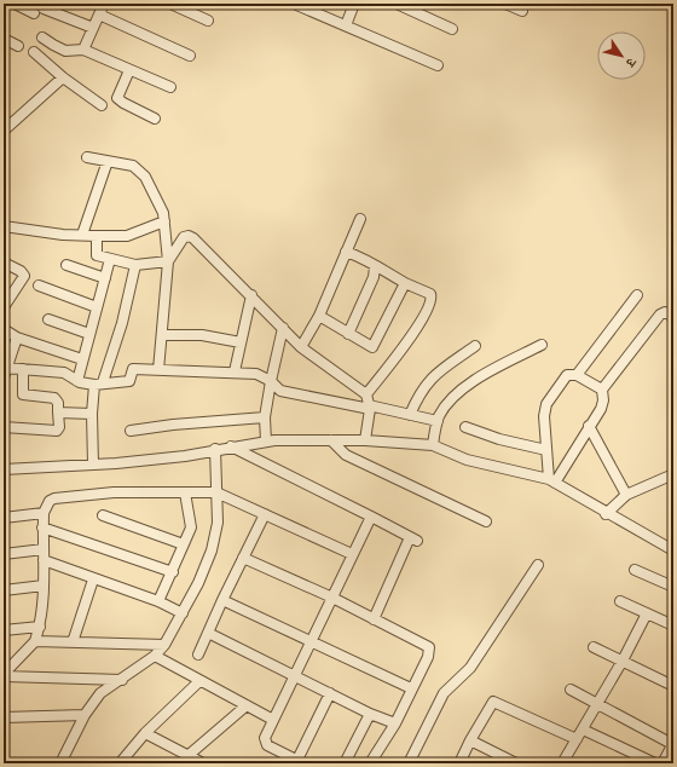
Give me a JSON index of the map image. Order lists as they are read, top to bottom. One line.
{"north":"bottom right"}
